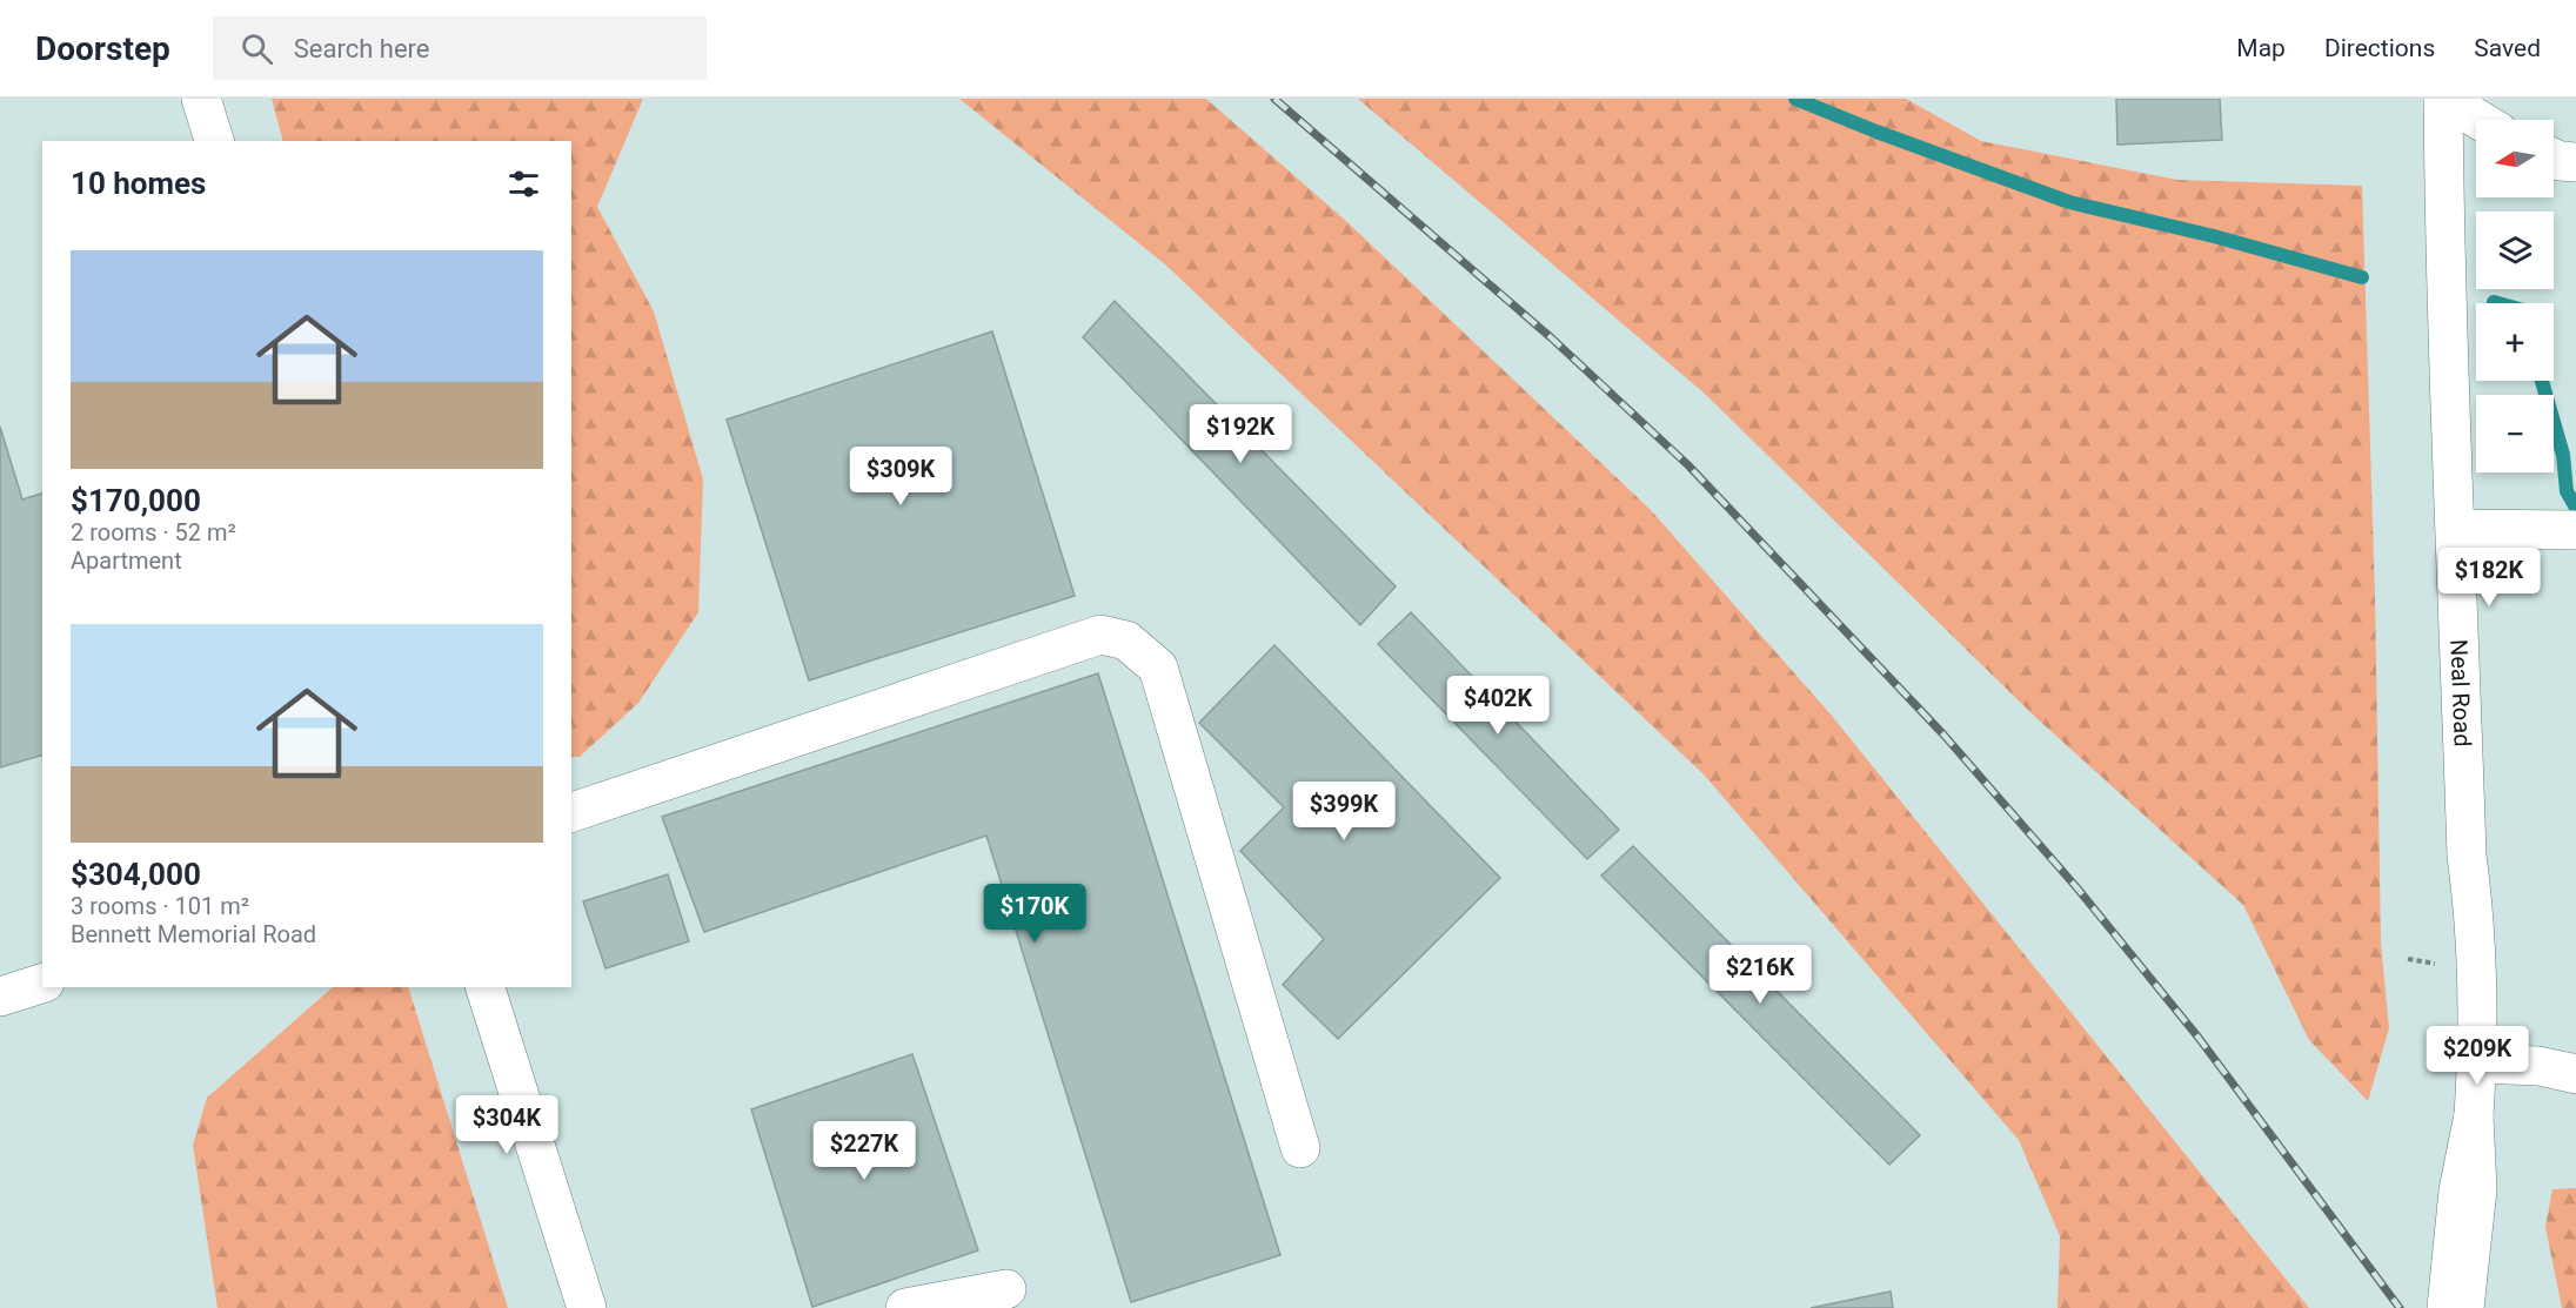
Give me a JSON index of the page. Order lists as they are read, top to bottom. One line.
{"streets":{"street":["Neal Road"]},"north":"left","page":{"header":"Doorstep","search":"Search here","nav":["Map","Directions","Saved"],"map_buttons":["+","−"],"heading":"10 homes","list":[{"name":"$170,000","note":"2 rooms · 52 m² · Apartment"},{"name":"$304,000","note":"3 rooms · 101 m² · Bennett Memorial Road"}],"price":["$192K","$309K","$182K","$402K","$399K","$170K","$216K","$209K","$304K","$227K"]}}
